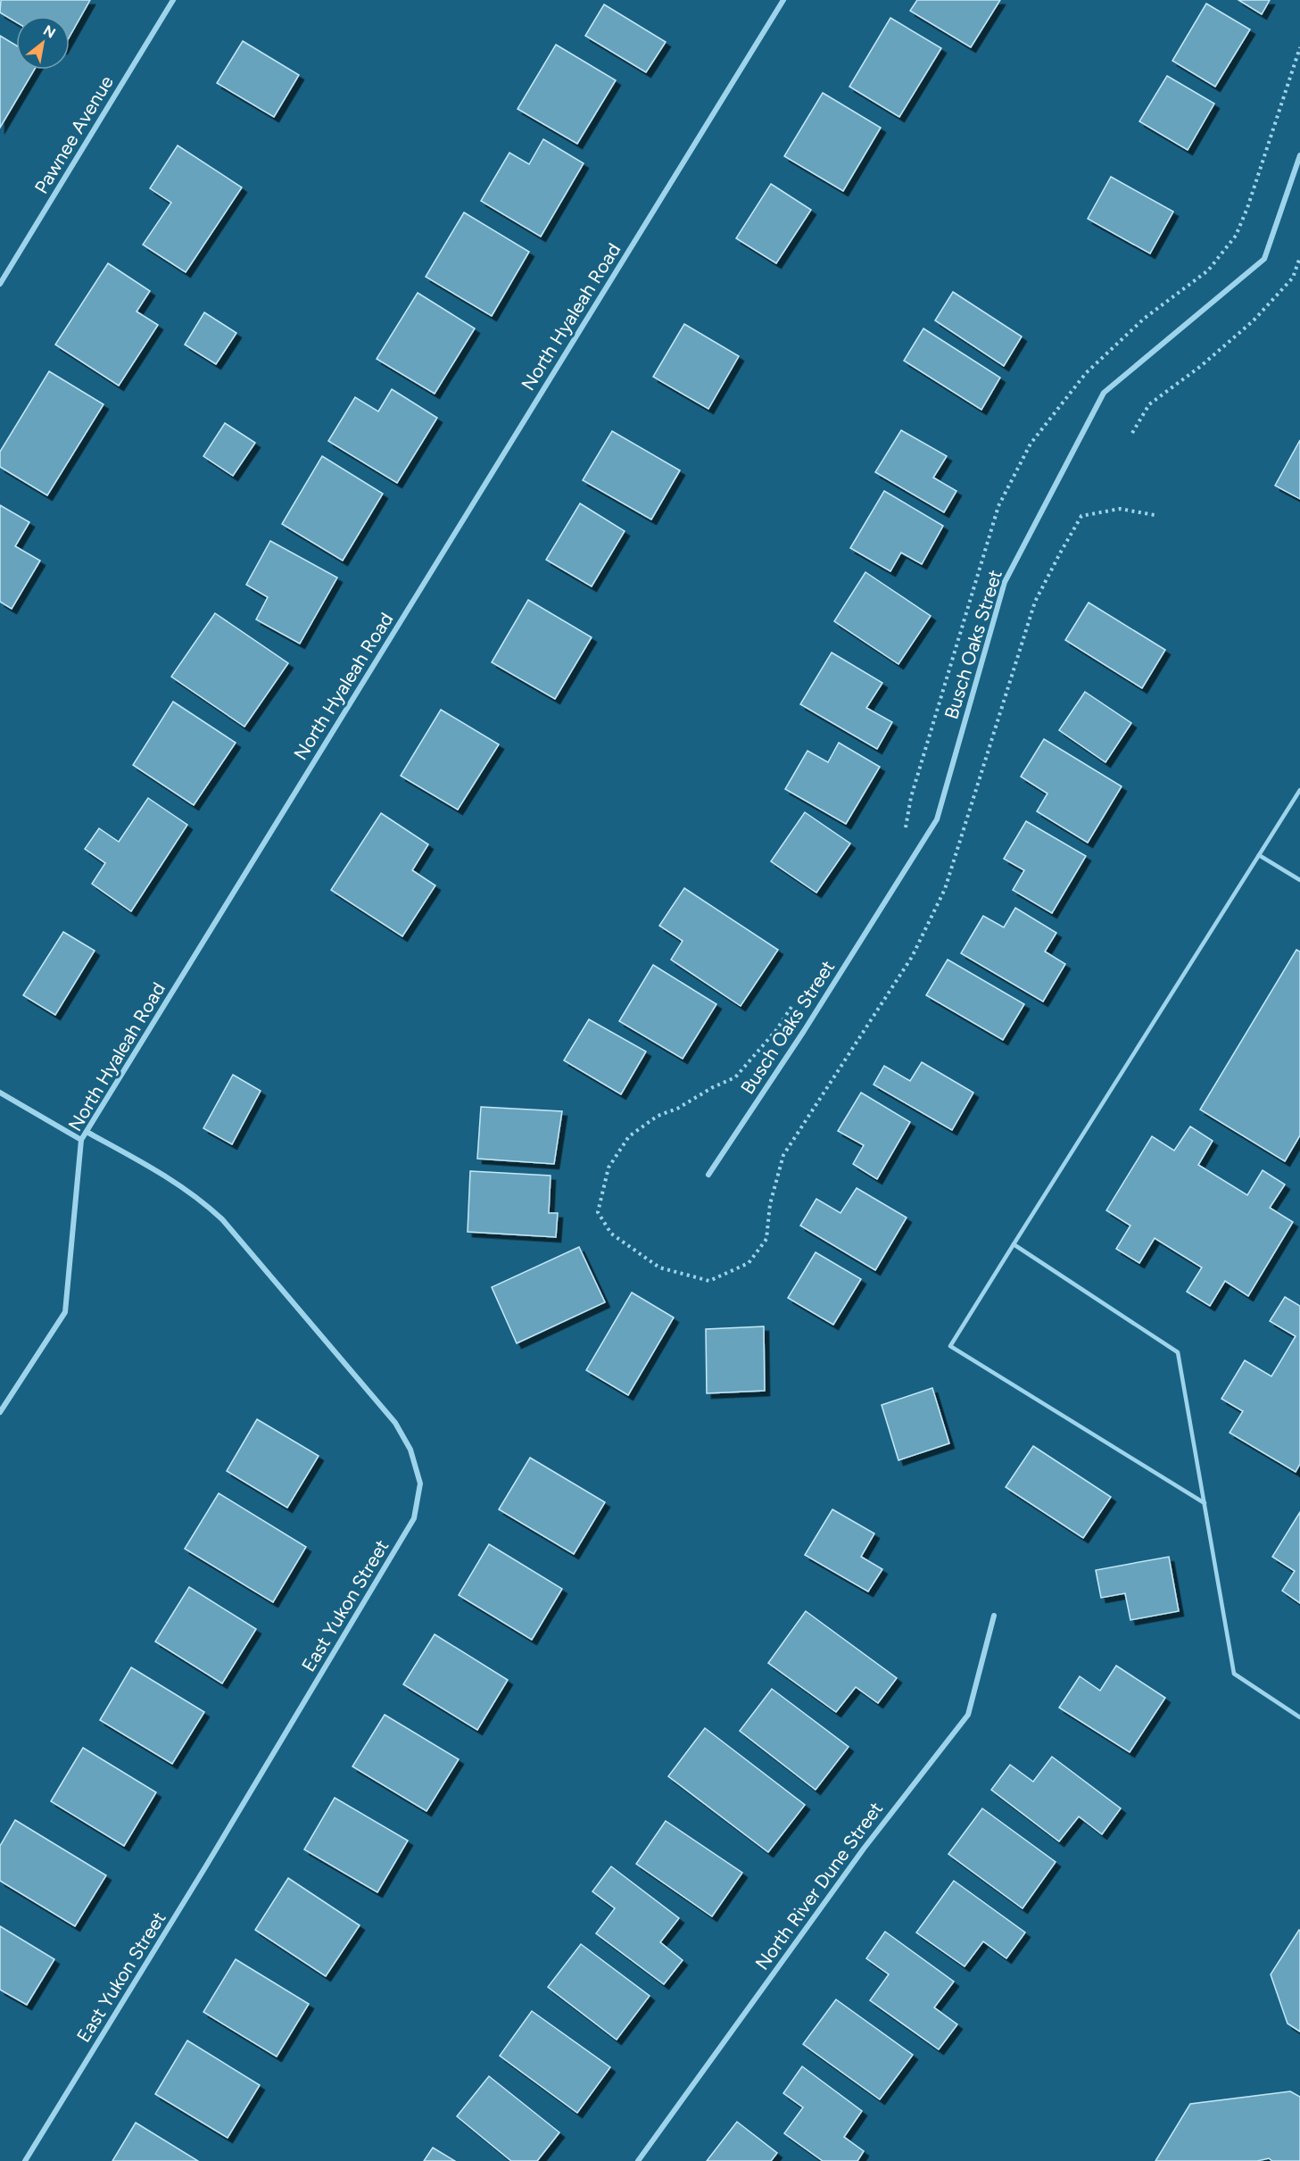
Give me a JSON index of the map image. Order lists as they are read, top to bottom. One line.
{"streets":{"street":["Pawnee Avenue","North Hyaleah Road","Busch Oaks Street","East Yukon Street","North River Dune Street"]},"crossings":[["North Hyaleah Road","East Yukon Street"]],"north":"top right"}
